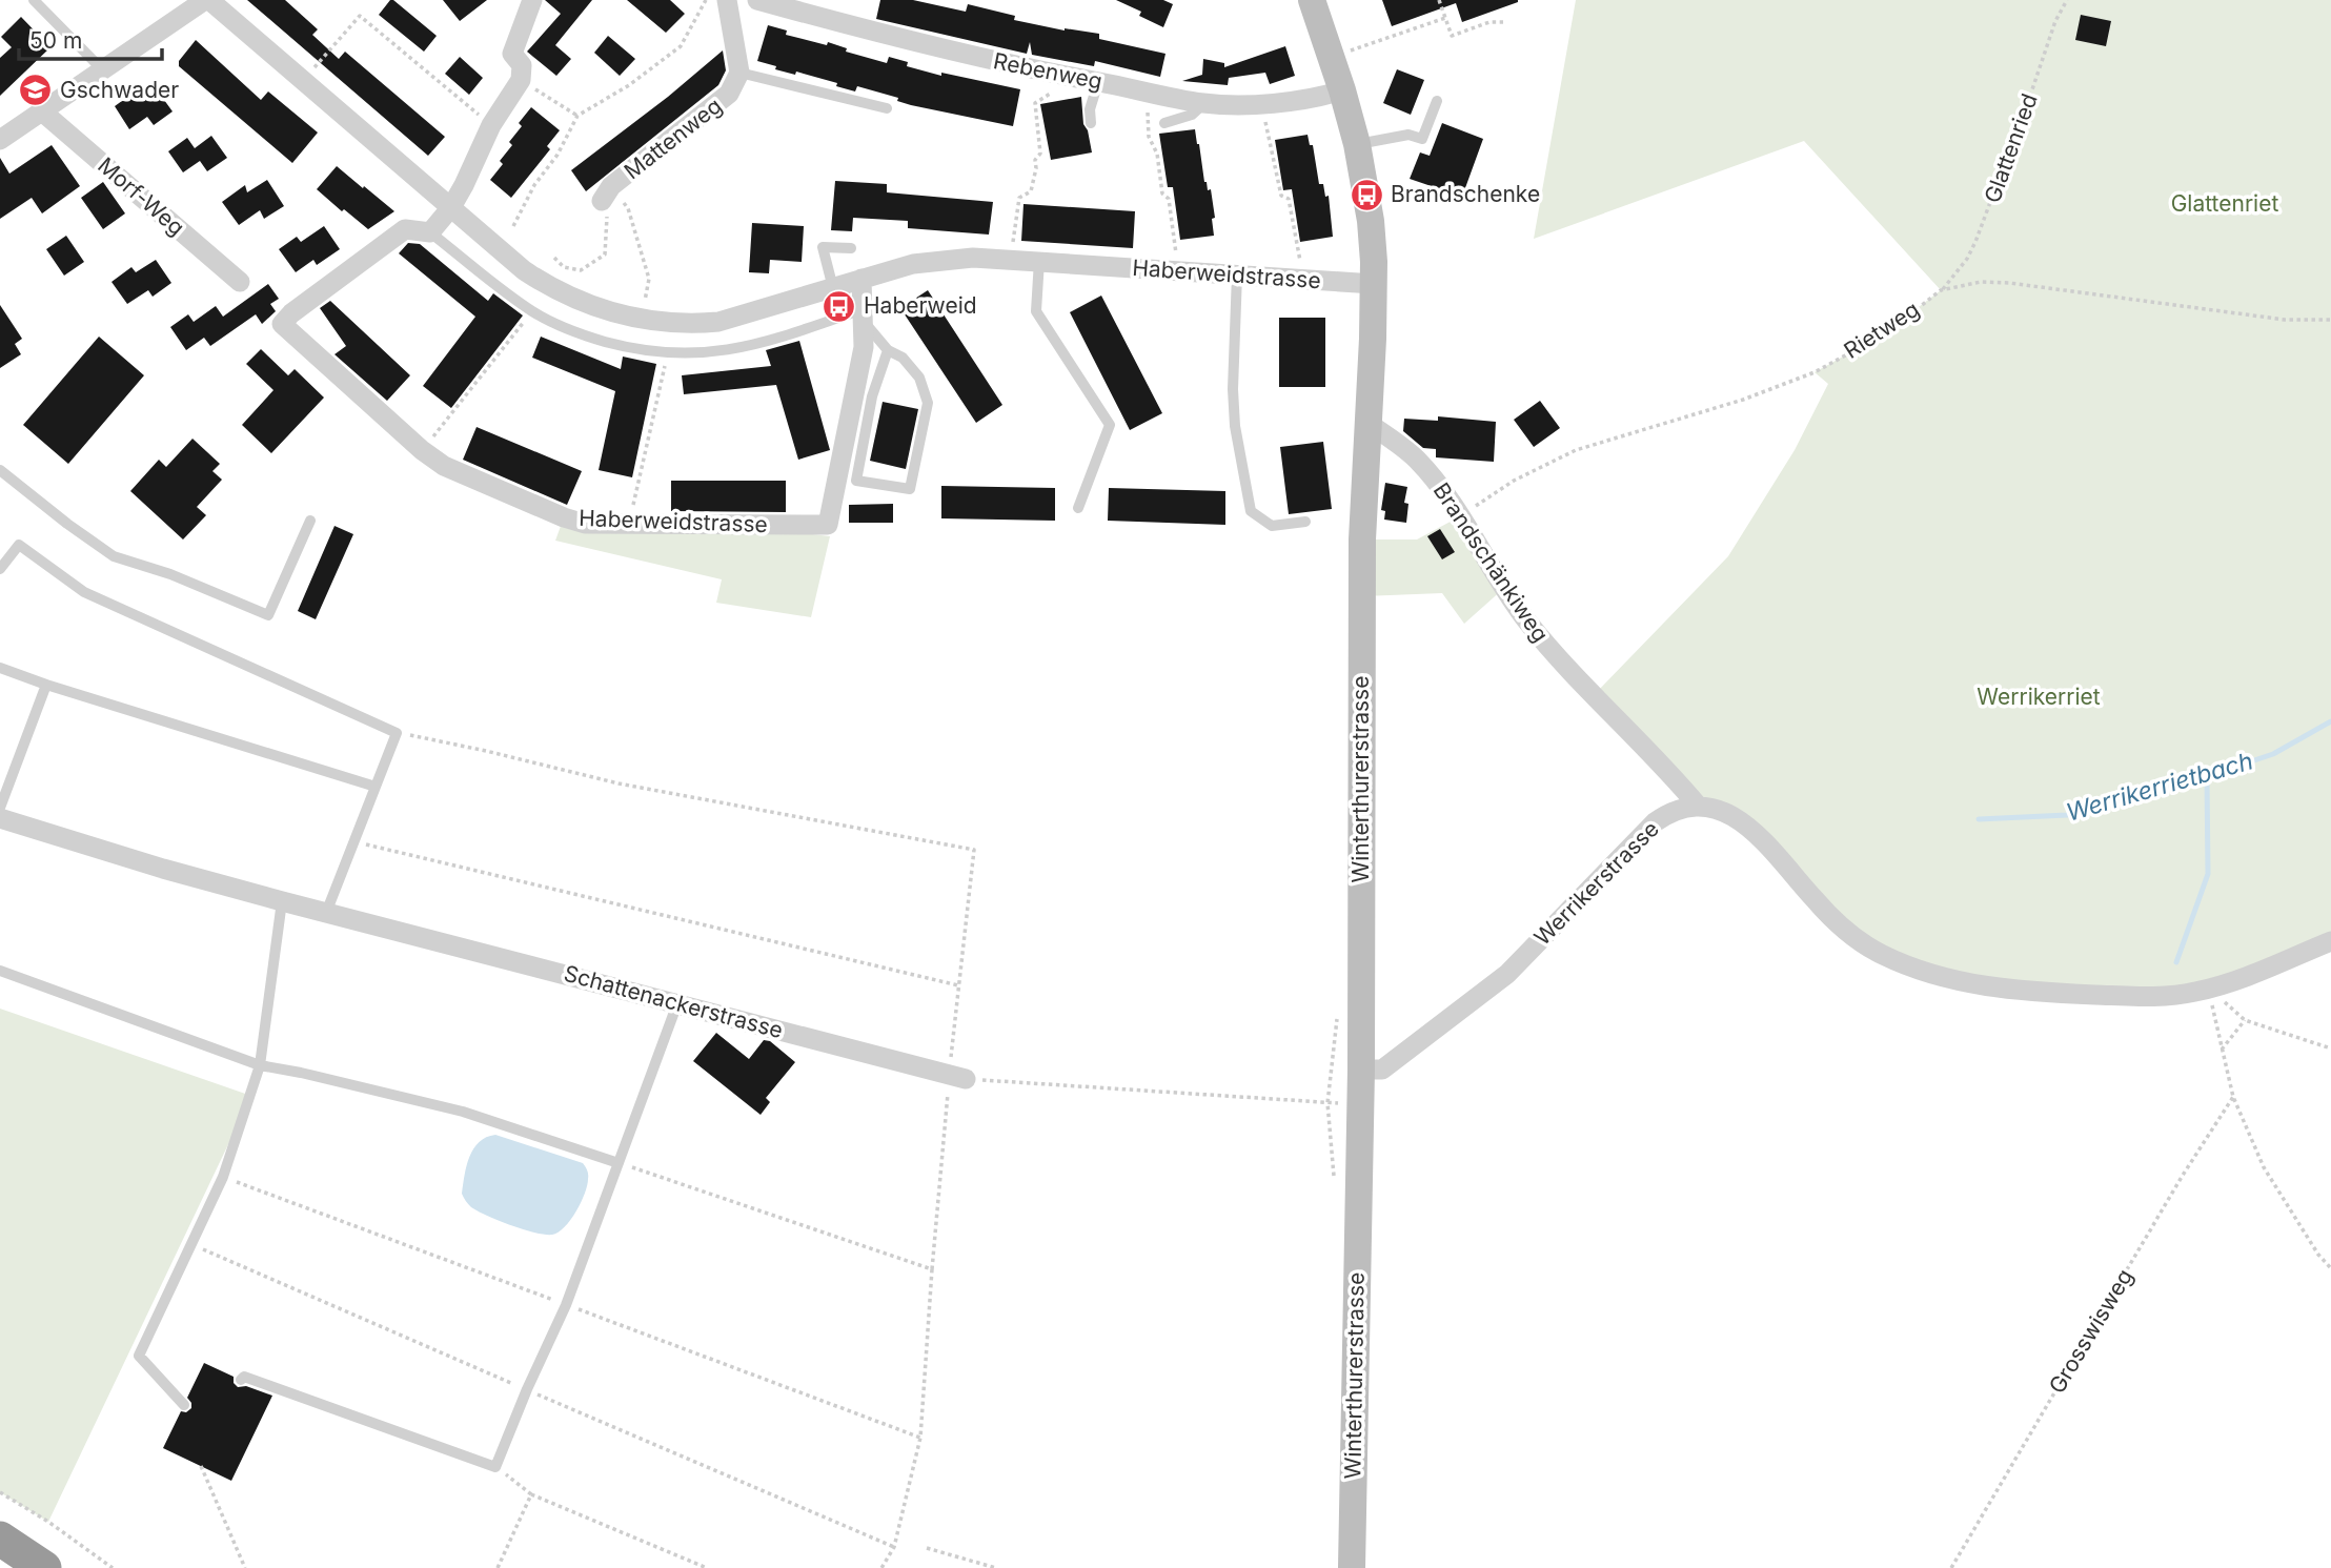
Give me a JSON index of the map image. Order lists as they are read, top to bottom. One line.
{"streets":{"main road":["Winterthurerstrasse"],"street":["Rebenweg","Mattenweg","Morf-Weg","Haberweidstrasse","Brandschänkiweg","Werrikerstrasse","Schattenackerstrasse"],"path":["Glattenried","Rietweg","Grosswisweg"]},"crossings":[["Rebenweg","Winterthurerstrasse"],["Glattenried","Rietweg"],["Haberweidstrasse","Winterthurerstrasse"],["Rietweg","Brandschänkiweg"],["Brandschänkiweg","Winterthurerstrasse"],["Brandschänkiweg","Werrikerstrasse"],["Winterthurerstrasse","Werrikerstrasse"]],"water":["Werrikerrietbach"],"parks":["Glattenriet","Werrikerriet"],"places":{"school or university":["Gschwader"],"bus stop":["Brandschenke","Haberweid"]},"scale_bar":"50 m"}
